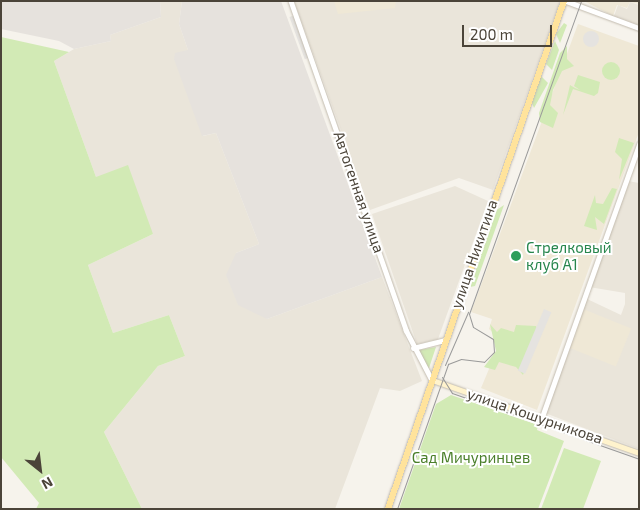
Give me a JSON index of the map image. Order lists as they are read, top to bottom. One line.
{"streets":{"main road":["улица Никитина","улица Кошурникова"],"street":["Автогенная улица"]},"crossings":[["Автогенная улица","улица Никитина"],["Автогенная улица","улица Кошурникова"],["улица Никитина","улица Кошурникова"]],"parks":["Сад Мичуринцев"],"places":["Стрелковый клуб А1"],"scale_bar":"200 m","north":"bottom right"}
